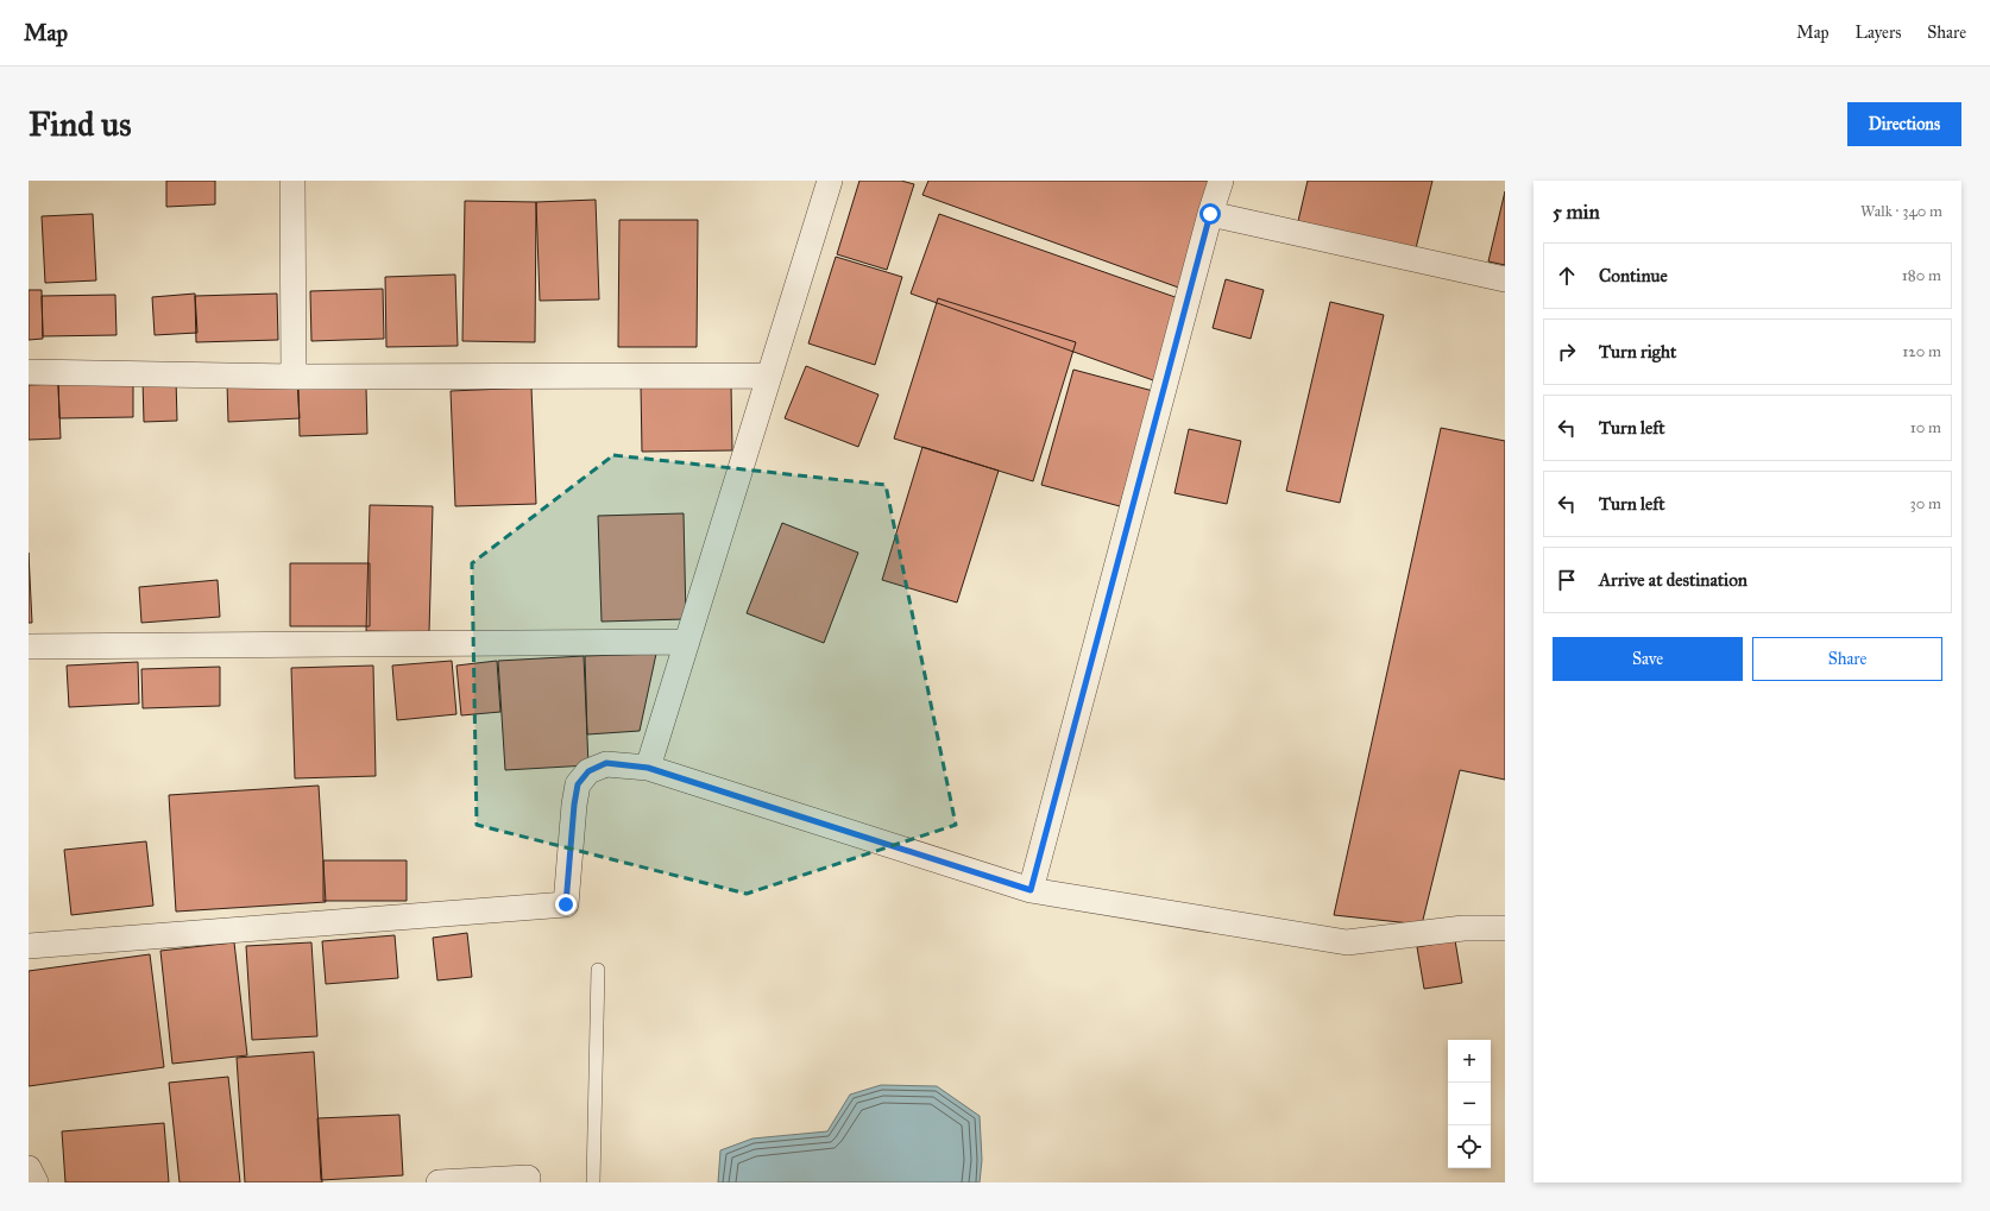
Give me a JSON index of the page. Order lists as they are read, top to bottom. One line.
{"page":{"header":"Map","nav":["Map","Layers","Share"],"buttons":["Directions",["Save","Share"]],"title":"Find us","heading":["5 min","Walk · 340 m"],"list":[["Continue","180 m"],["Turn right","120 m"],["Turn left","10 m"],["Turn left","30 m"],"Arrive at destination"],"map_buttons":["+","−"]}}
